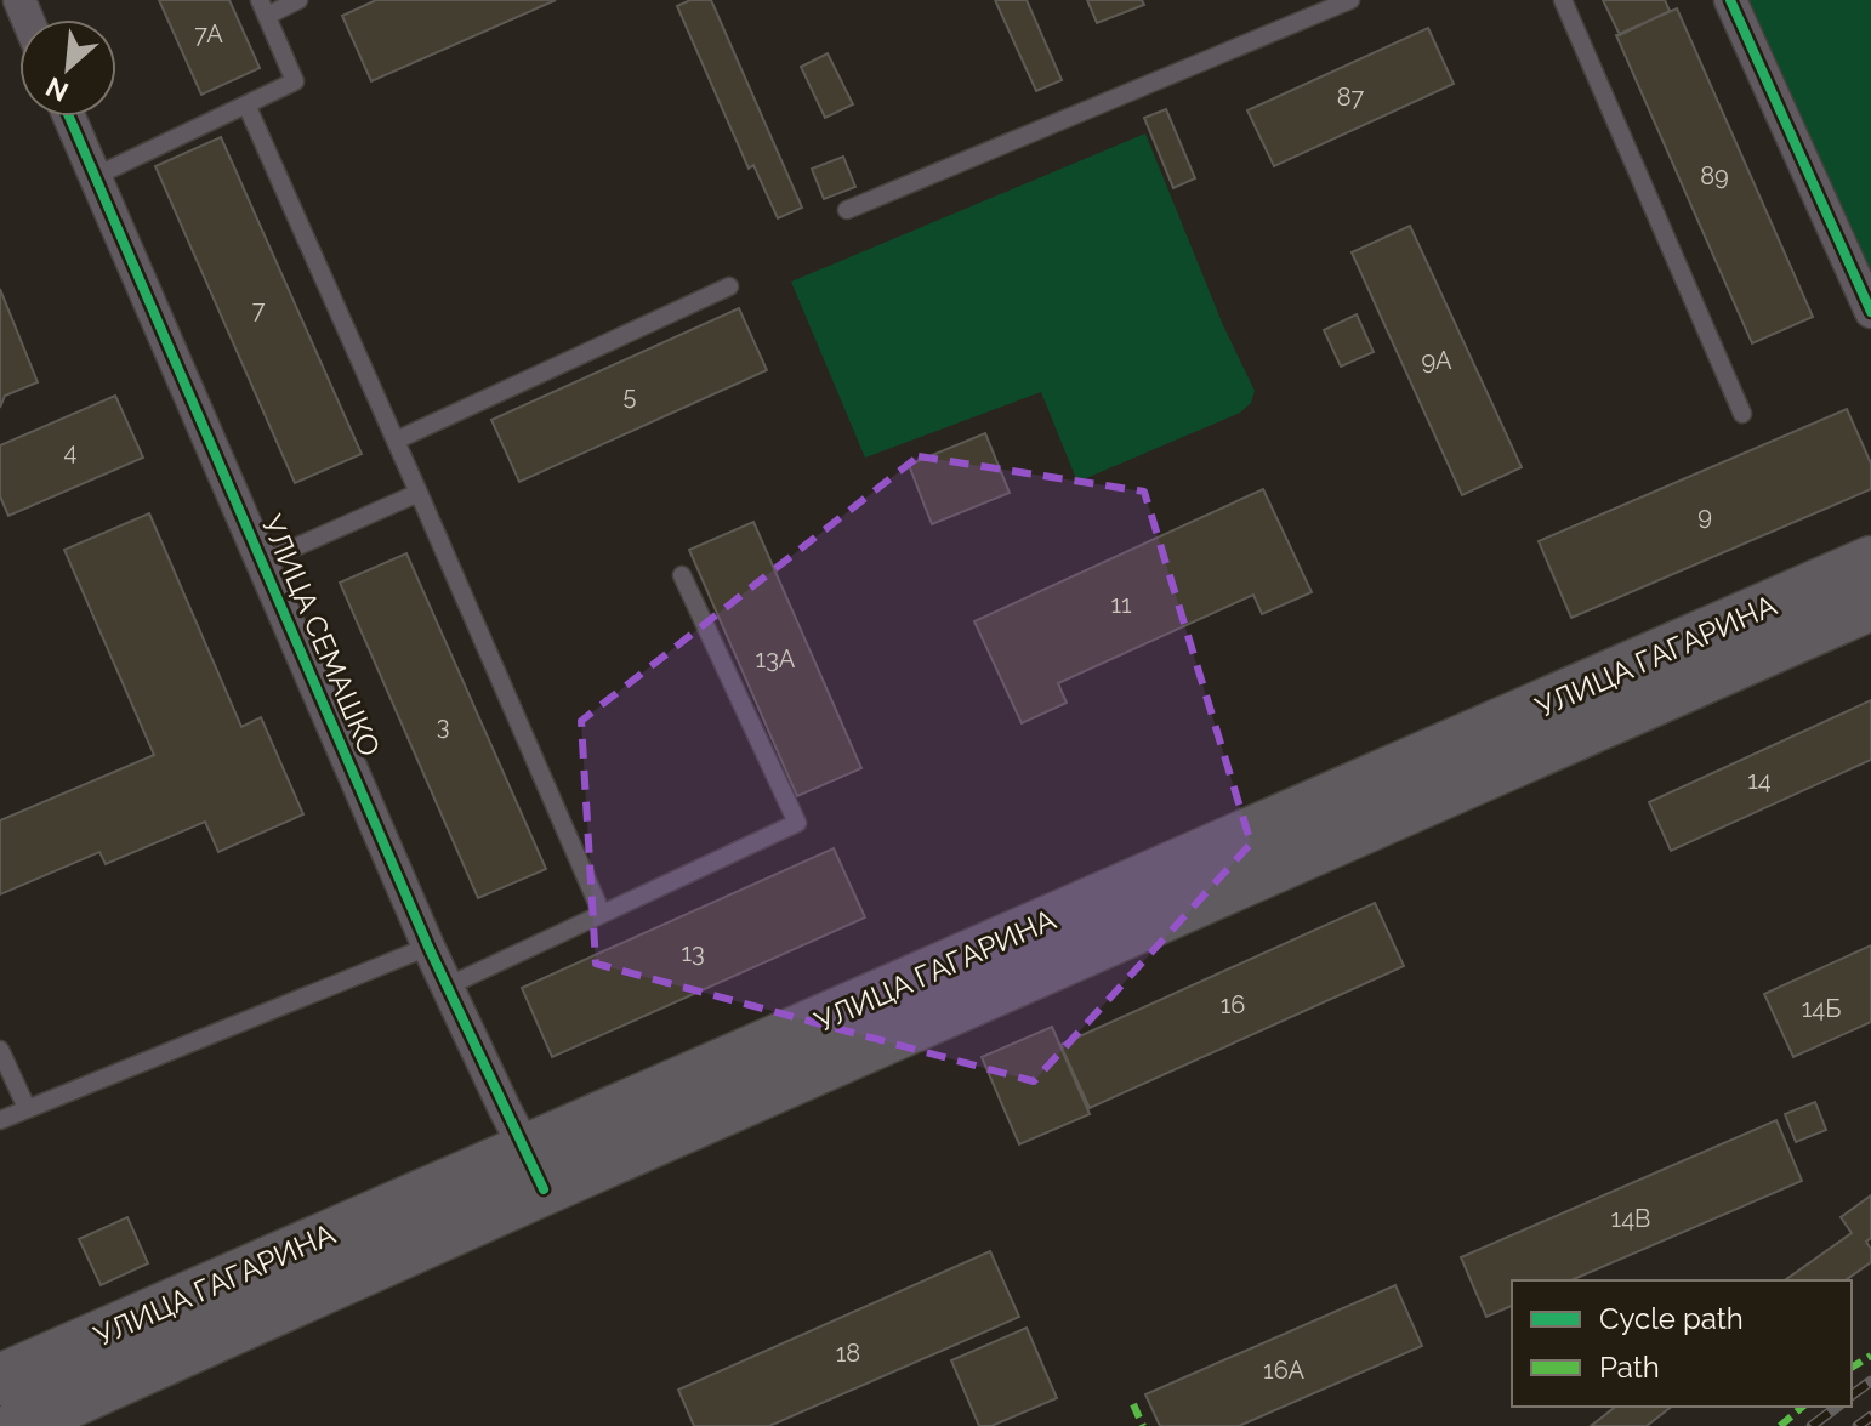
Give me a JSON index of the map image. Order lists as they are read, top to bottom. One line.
{"streets":{"main road":["УЛИЦА ГАГАРИНА"],"street":["УЛИЦА СЕМАШКО"]},"crossings":[["УЛИЦА СЕМАШКО","УЛИЦА ГАГАРИНА"]],"house_numbers":["7А","87","89","7","9А","5","4","9","11","13А","3","14","13","16","14Б","14В","18","16А"],"legend":["Cycle path","Path"],"north":"bottom left"}
